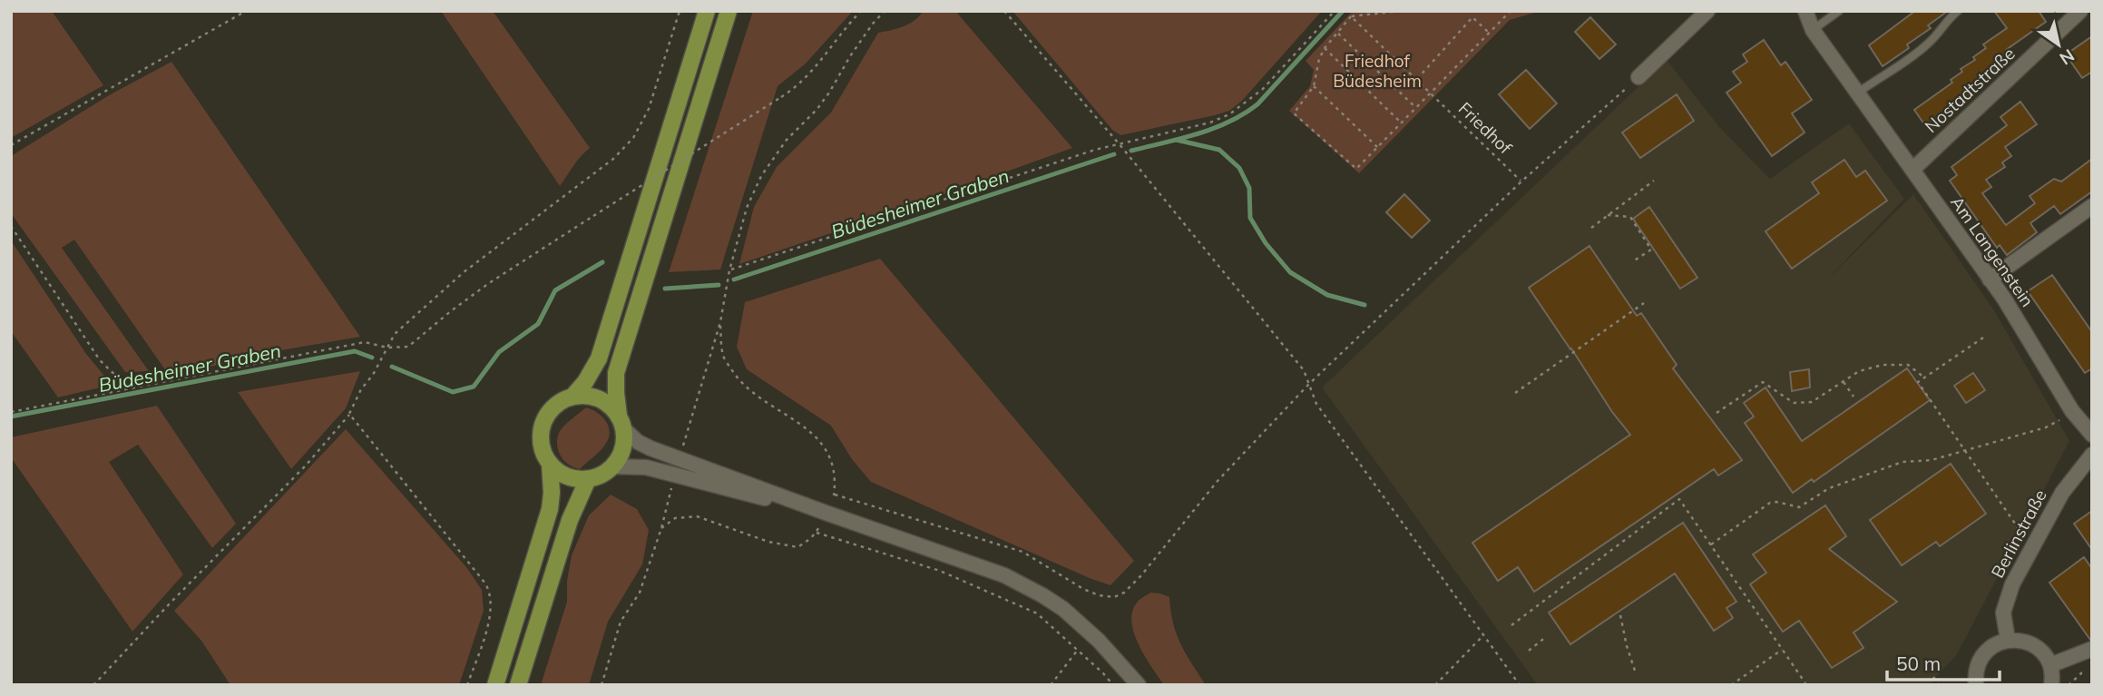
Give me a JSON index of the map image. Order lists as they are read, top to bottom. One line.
{"streets":{"street":["Nostadtstraße","Am Langenstein","Berlinstraße"],"path":["Friedhof"]},"crossings":[["Nostadtstraße","Am Langenstein"]],"water":["Büdesheimer Graben"],"parks":["Friedhof Büdesheim"],"scale_bar":"50 m","north":"bottom right"}
